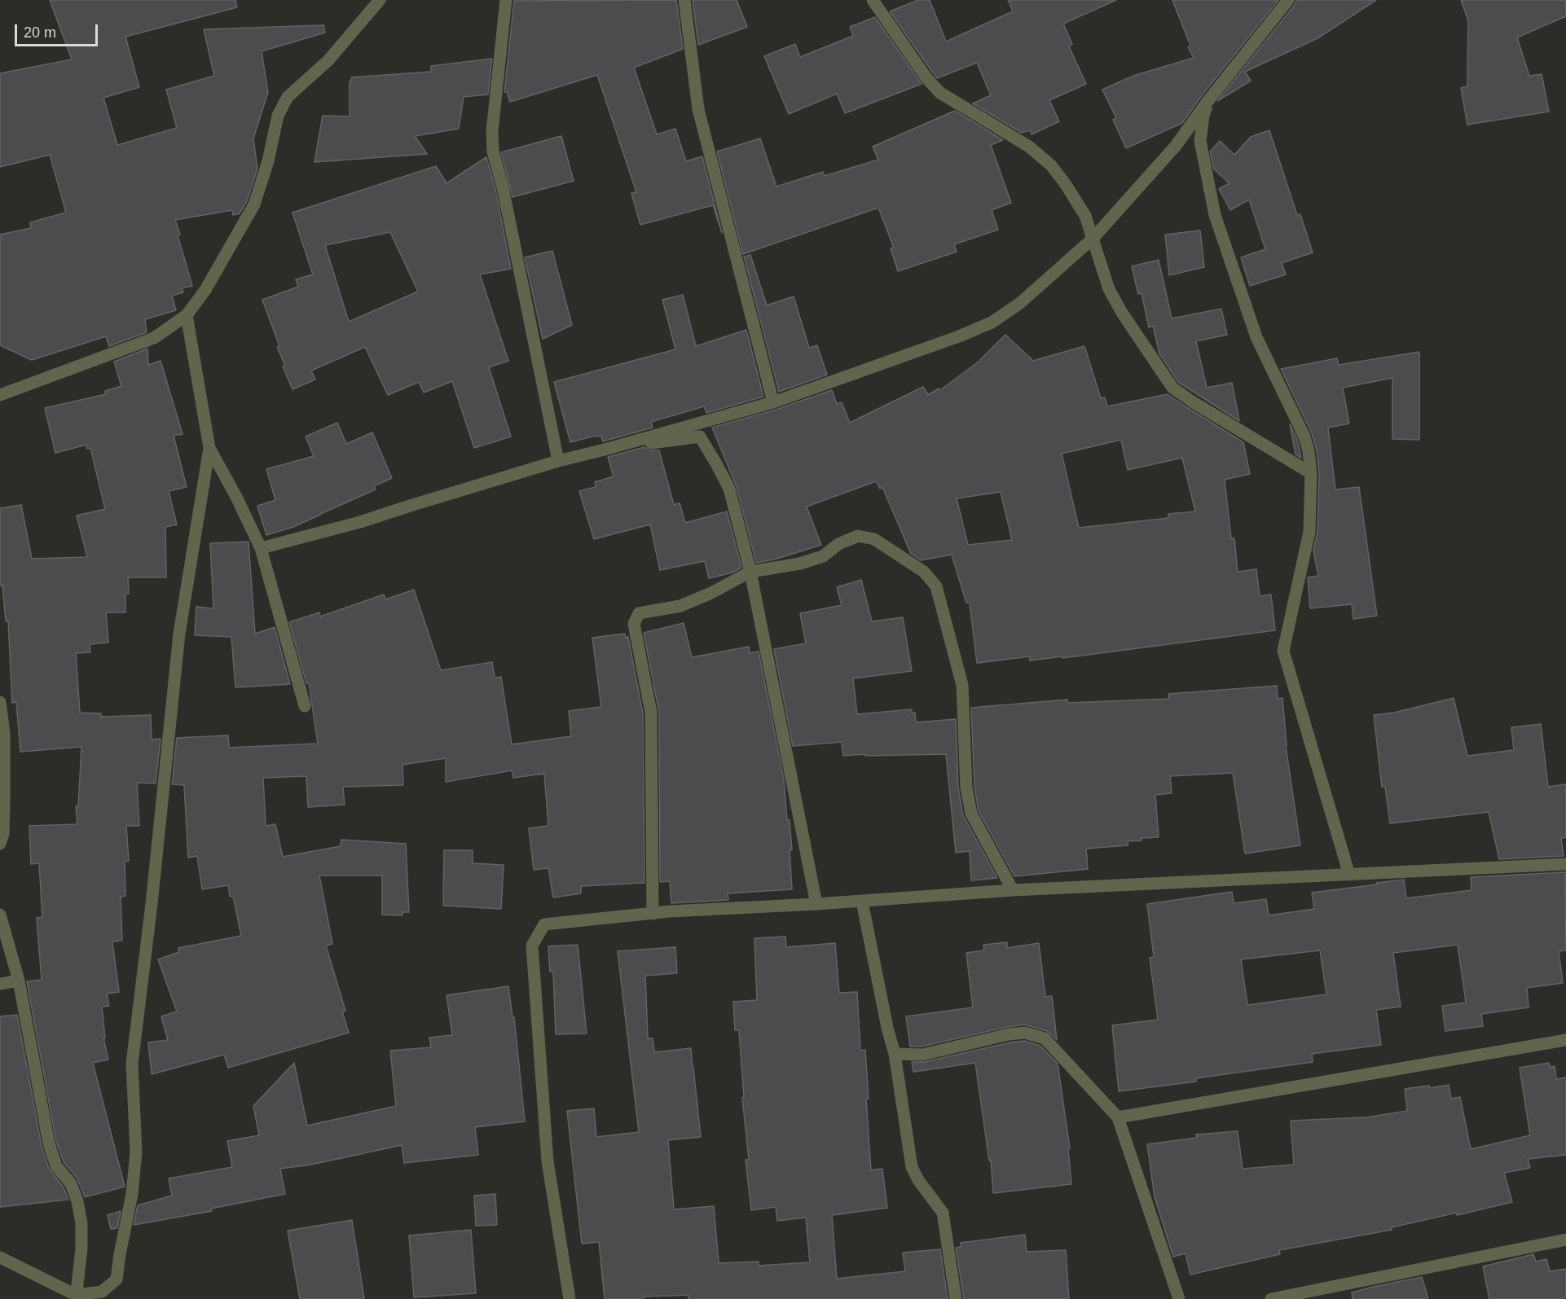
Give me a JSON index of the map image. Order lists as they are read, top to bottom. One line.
{"scale_bar":"20 m"}
